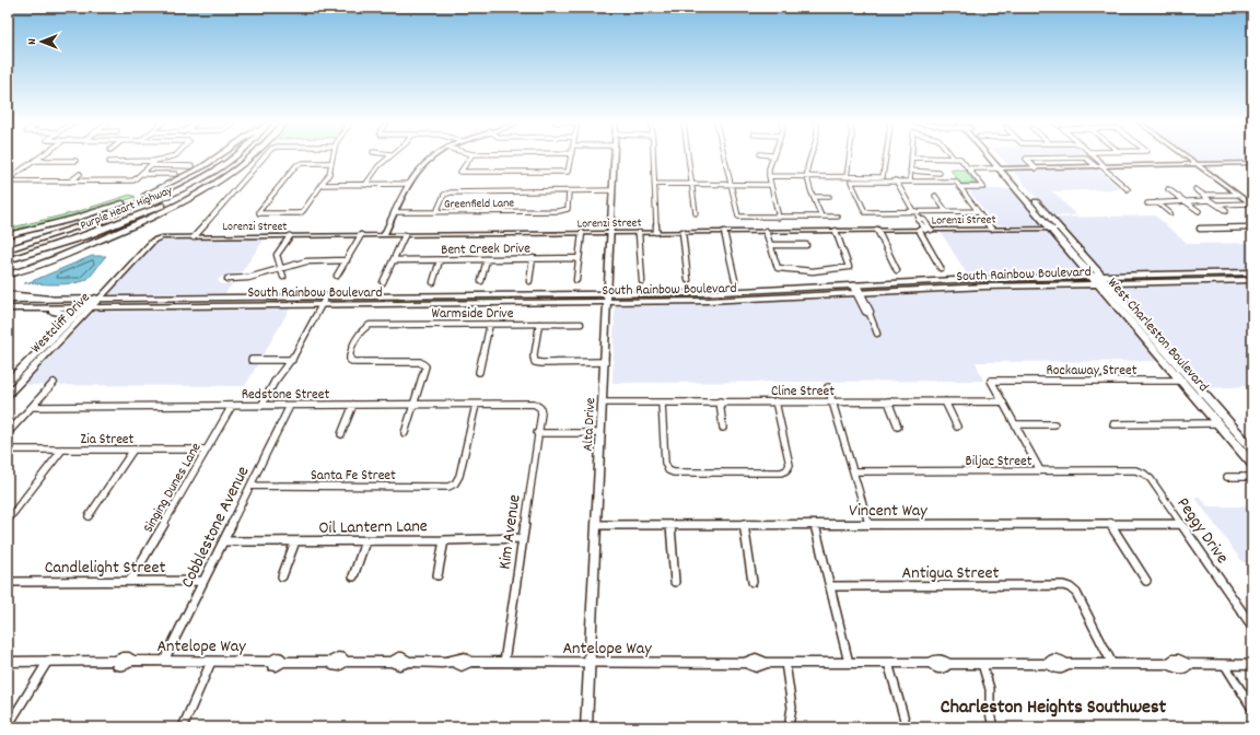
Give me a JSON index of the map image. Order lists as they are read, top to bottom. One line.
{"streets":{"highway":["Purple Heart Highway"],"main road":["South Rainbow Boulevard","Westcliff Drive","West Charleston Boulevard","Alta Drive"],"street":["Greenfield Lane","Lorenzi Street","Bent Creek Drive","Warmside Drive","Rockaway Street","Cline Street","Redstone Street","Zia Street","Biljac Street","Santa Fe Street","Singing Dunes Lane","Vincent Way","Oil Lantern Lane","Cobblestone Avenue","Peggy Drive","Kim Avenue","Candlelight Street","Antigua Street","Antelope Way"]},"crossings":[["Lorenzi Street","Westcliff Drive"],["Lorenzi Street","West Charleston Boulevard"],["Lorenzi Street","Alta Drive"],["South Rainbow Boulevard","Westcliff Drive"],["South Rainbow Boulevard","West Charleston Boulevard"],["South Rainbow Boulevard","Alta Drive"],["Warmside Drive","Redstone Street"],["West Charleston Boulevard","Rockaway Street"],["Rockaway Street","Cline Street"],["Cline Street","Alta Drive"],["Redstone Street","Santa Fe Street"],["Redstone Street","Singing Dunes Lane"],["Redstone Street","Cobblestone Avenue"],["Redstone Street","Kim Avenue"],["Alta Drive","Vincent Way"],["Alta Drive","Antelope Way"],["Zia Street","Singing Dunes Lane"],["Biljac Street","Peggy Drive"],["Santa Fe Street","Cobblestone Avenue"],["Singing Dunes Lane","Candlelight Street"],["Vincent Way","Peggy Drive"],["Oil Lantern Lane","Cobblestone Avenue"],["Oil Lantern Lane","Kim Avenue"],["Cobblestone Avenue","Candlelight Street"],["Cobblestone Avenue","Antelope Way"],["Kim Avenue","Antelope Way"],["Antigua Street","Antelope Way"]],"districts":["Charleston Heights Southwest"],"north":"left"}
